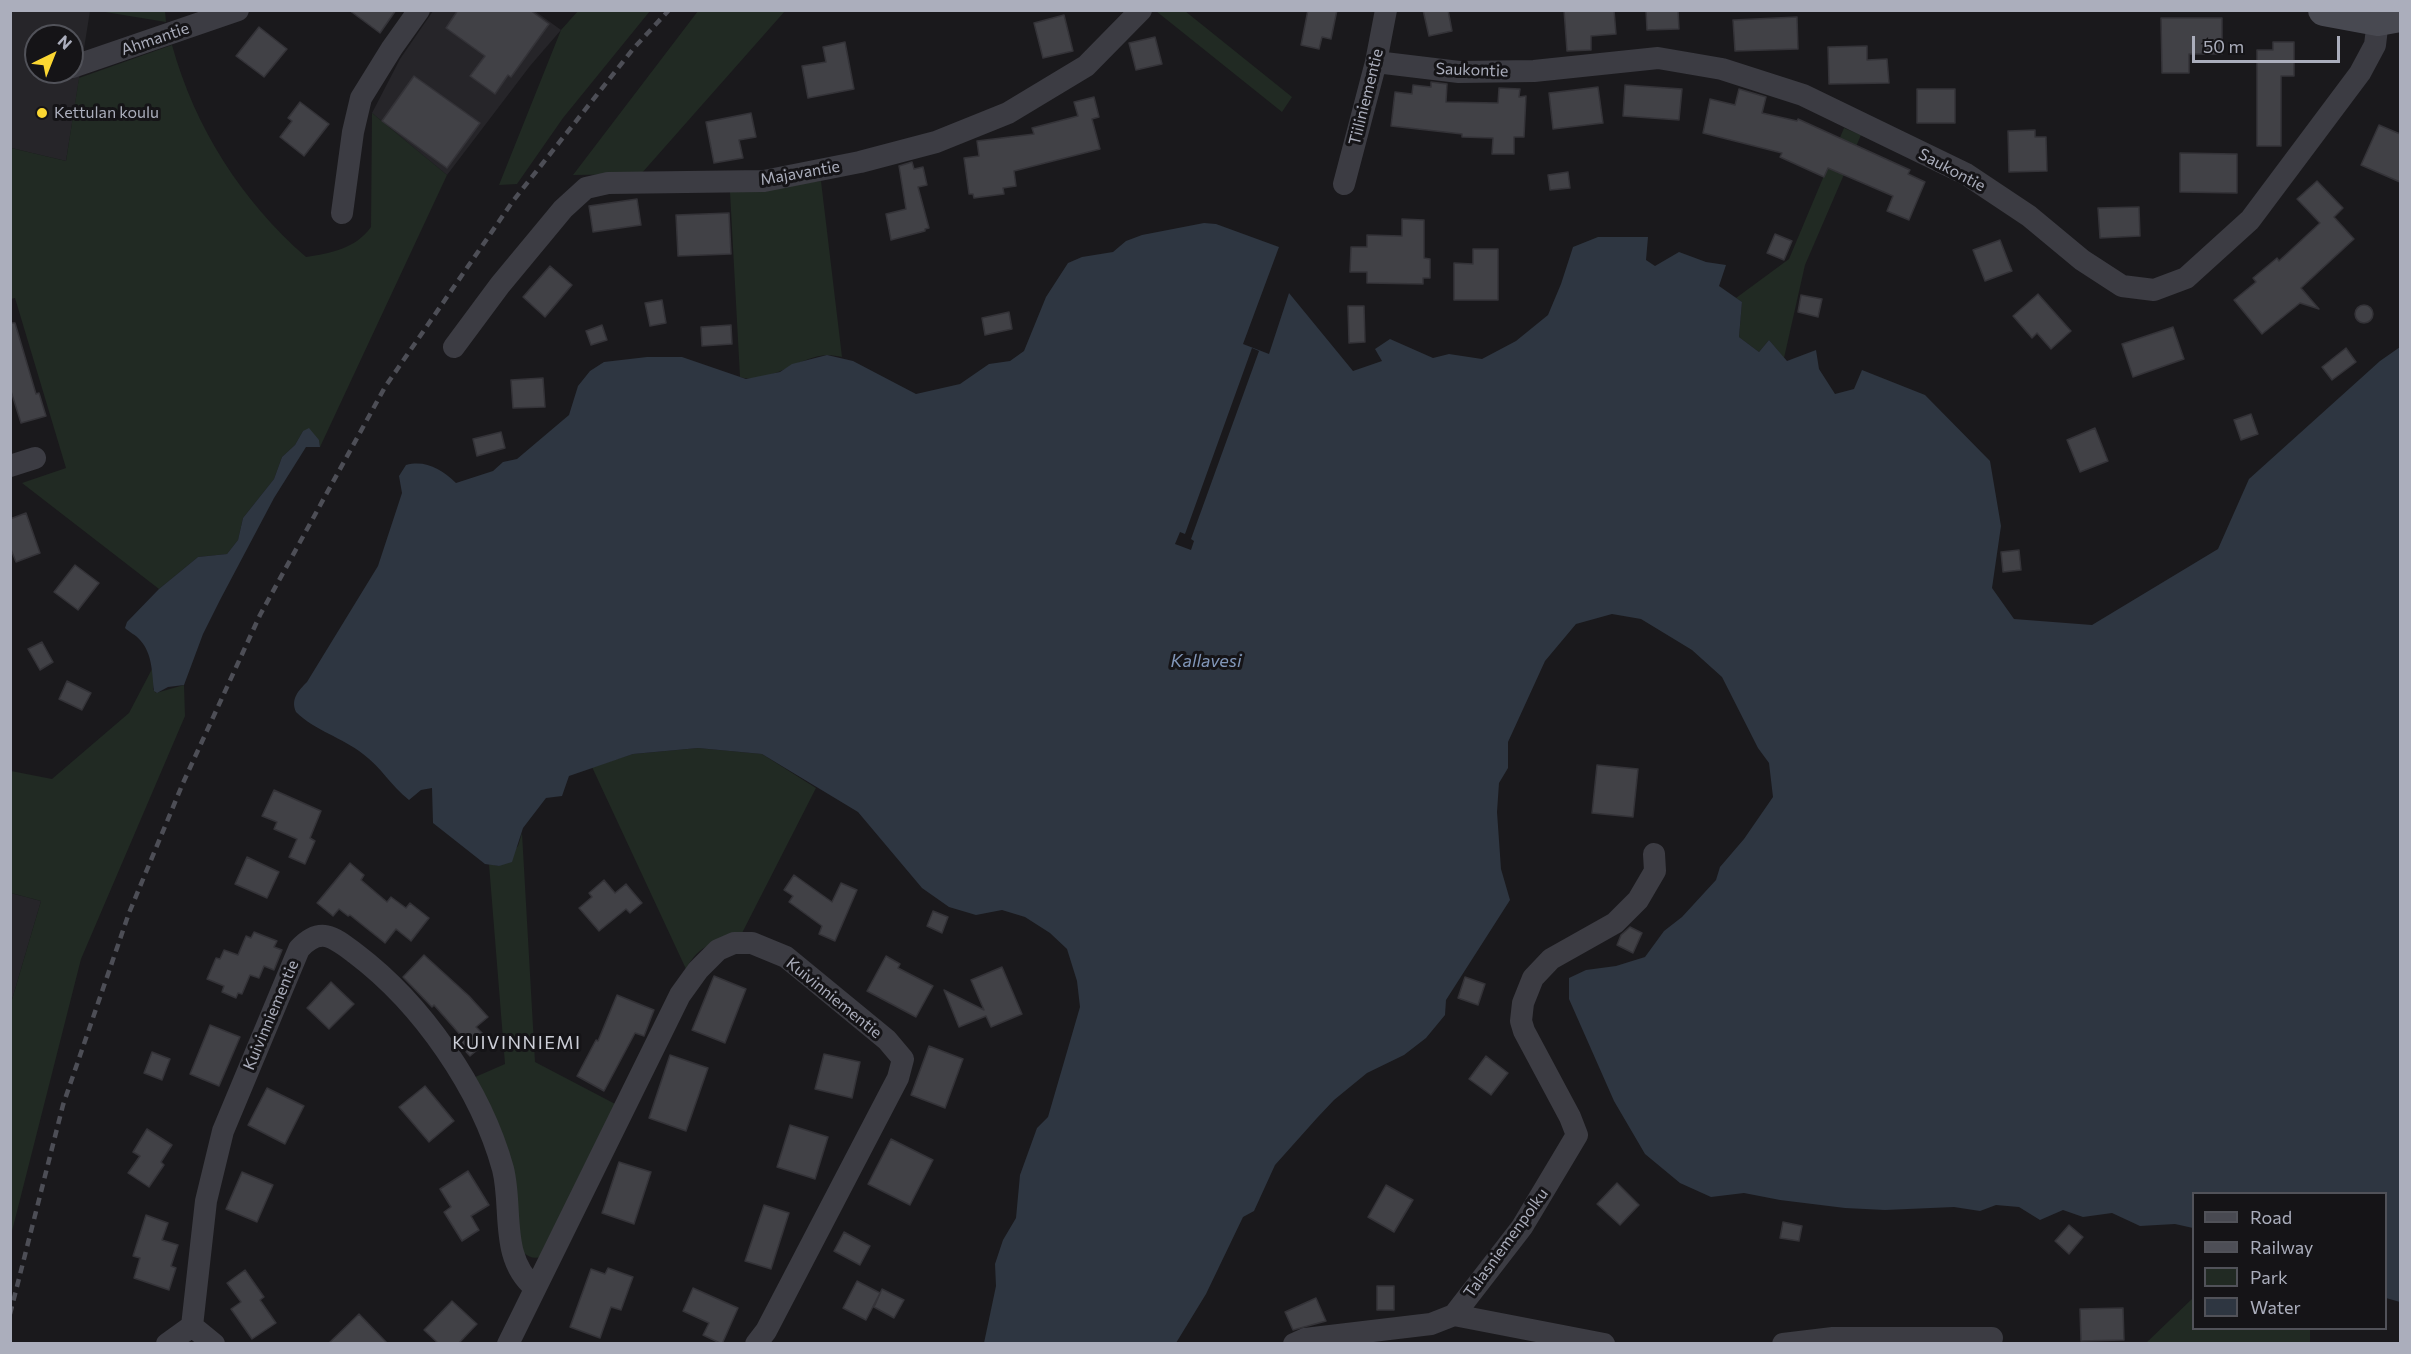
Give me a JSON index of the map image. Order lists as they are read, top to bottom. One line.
{"streets":{"street":["Ahmantie","Saukontie","Tiiliniementie","Majavantie","Kuivinniementie","Talasniemenpolku"]},"crossings":[["Saukontie","Tiiliniementie"]],"districts":["KUIVINNIEMI"],"water":["Kallavesi"],"places":["Kettulan koulu"],"legend":["Road","Railway","Park","Water"],"scale_bar":"50 m","north":"top right"}
